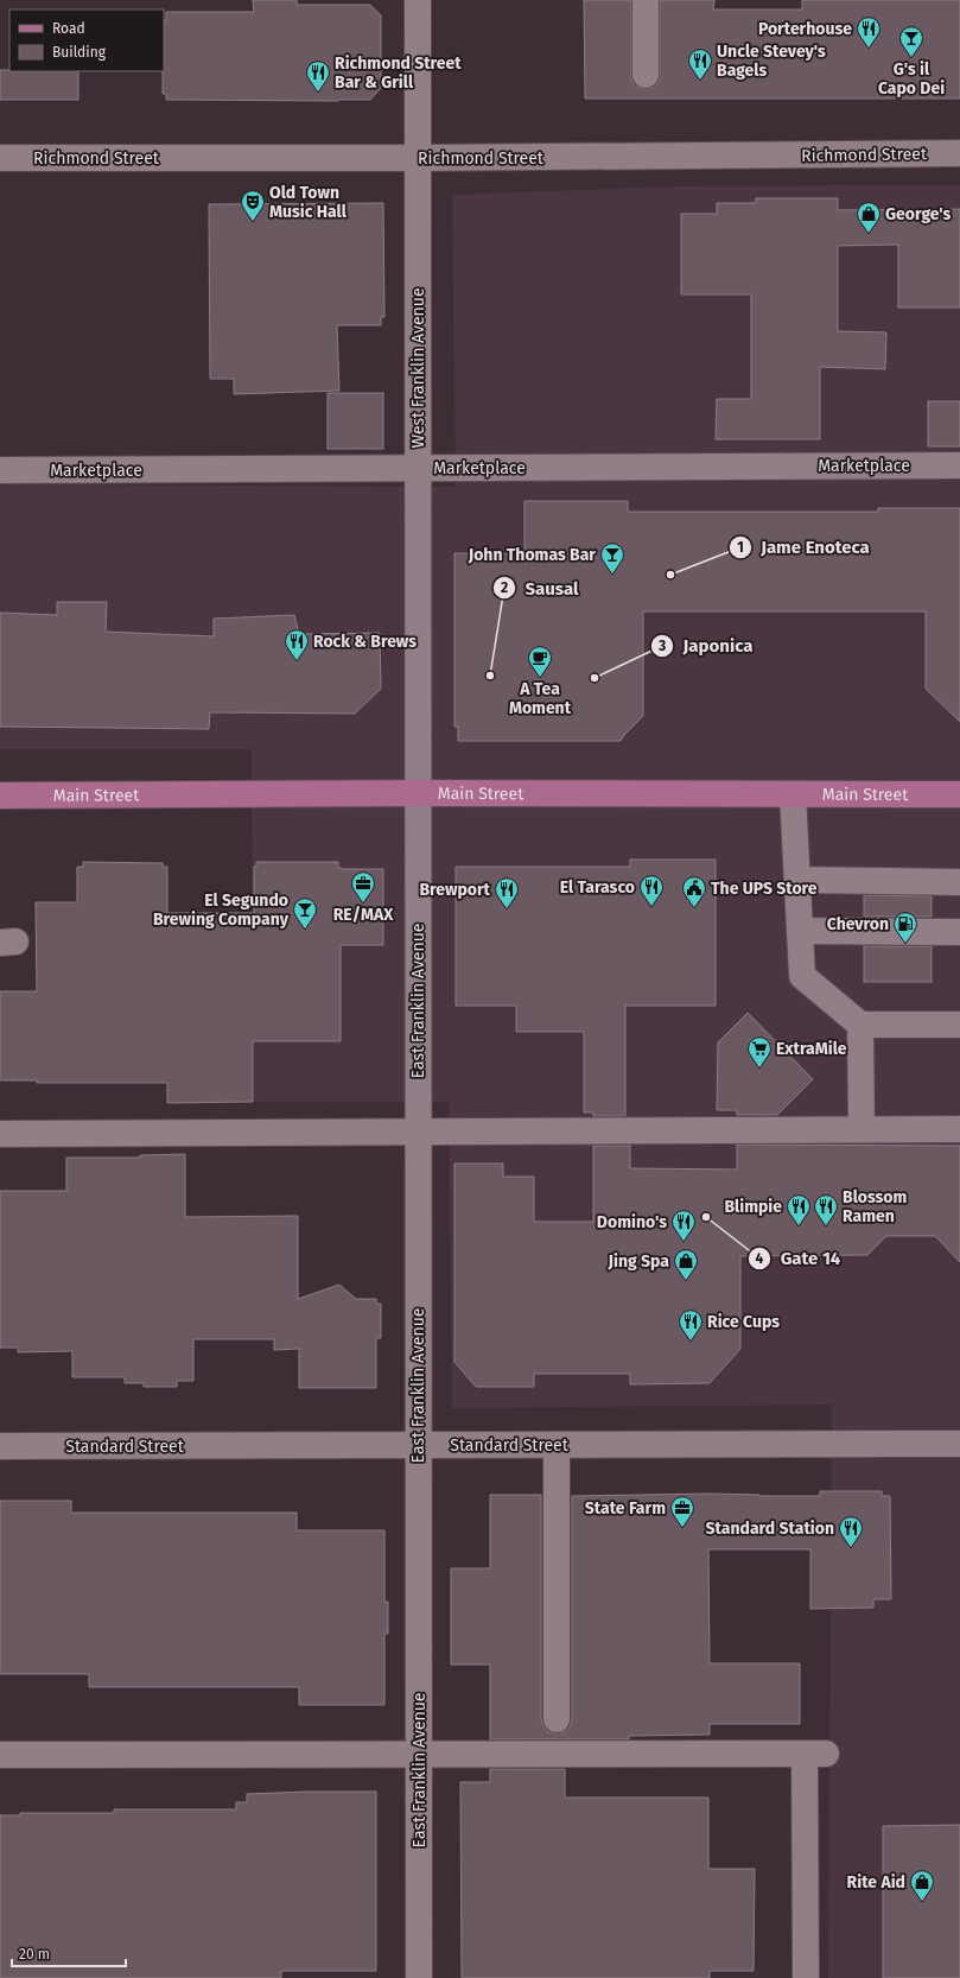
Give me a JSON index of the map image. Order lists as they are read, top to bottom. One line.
{"streets":{"main road":["Main Street"],"street":["Richmond Street","West Franklin Avenue","Marketplace","East Franklin Avenue","Standard Street"]},"crossings":[["Richmond Street","West Franklin Avenue"],["West Franklin Avenue","Marketplace"],["West Franklin Avenue","Main Street"],["West Franklin Avenue","East Franklin Avenue"],["Main Street","East Franklin Avenue"],["East Franklin Avenue","Standard Street"]],"places":{"restaurant":["Porterhouse","Uncle Stevey's Bagels","Richmond Street Bar & Grill","Rock & Brews","El Tarasco","Brewport","Blimpie","Blossom Ramen","Domino's","Rice Cups","Standard Station"],"bar":["G's il Capo Dei","John Thomas Bar","El Segundo Brewing Company"],"theatre":["Old Town Music Hall"],"shop":["George's","Jing Spa","Rite Aid"],"other":["Jame Enoteca","Sausal","Japonica","Gate 14"],"cafe":["A Tea Moment"],"office":["RE/MAX","State Farm"],"public building":["The UPS Store"],"fuel station":["Chevron"],"supermarket":["ExtraMile"]},"legend":["Road","Building"],"scale_bar":"20 m"}
